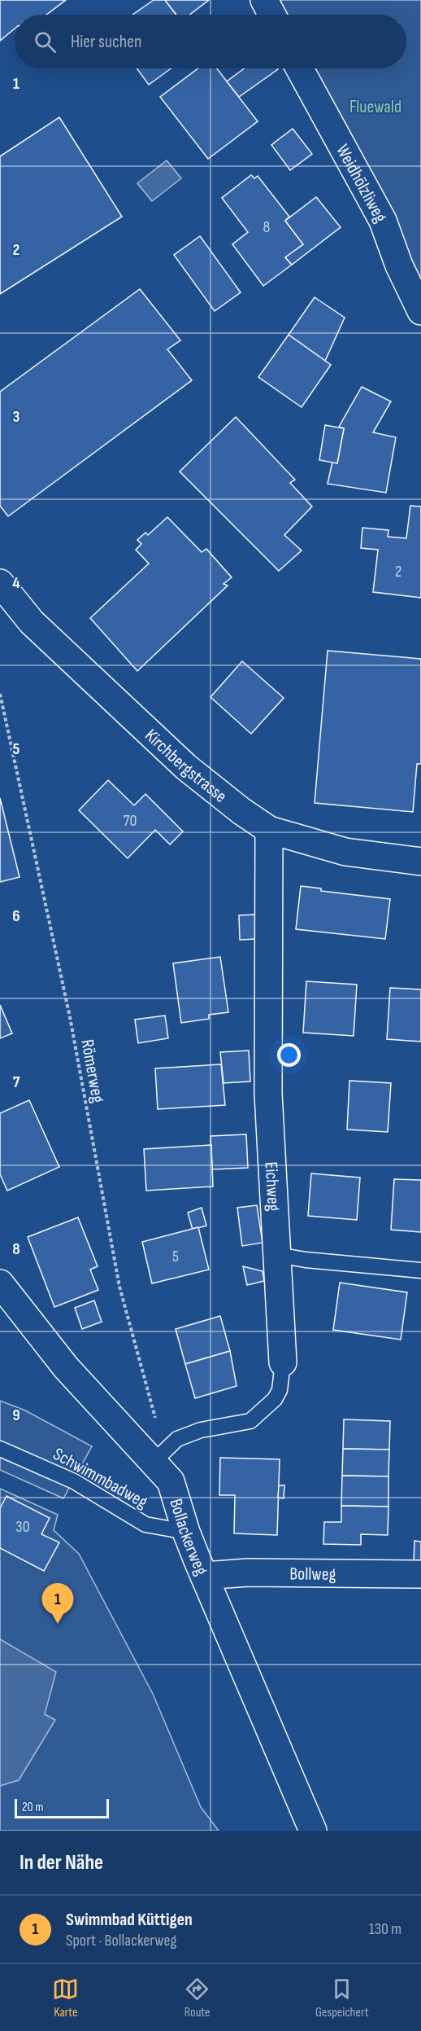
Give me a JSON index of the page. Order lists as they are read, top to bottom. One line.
{"streets":{"street":["Weidhölzliweg","Kirchbergstrasse","Eichweg","Bollackerweg","Bollweg"],"lane":["Schwimmbadweg"],"path":["Römerweg"]},"crossings":[["Kirchbergstrasse","Eichweg"],["Römerweg","Eichweg"],["Römerweg","Bollackerweg"],["Eichweg","Bollackerweg"],["Schwimmbadweg","Bollackerweg"],["Bollackerweg","Bollweg"]],"parks":["Fluewald"],"house_numbers":["8","2","70","5","30"],"scale_bar":"20 m","page":{"search":"Hier suchen","pins":"1","scale":"20 m","heading":"In der Nähe","list":[{"mark":"1","name":"Swimmbad Küttigen","note":"Sport · Bollackerweg","value":"130 m"}],"nav":["Karte","Route","Gespeichert"]},"grid":{"rows":["1","2","3","4","5","6","7","8","9"]}}
